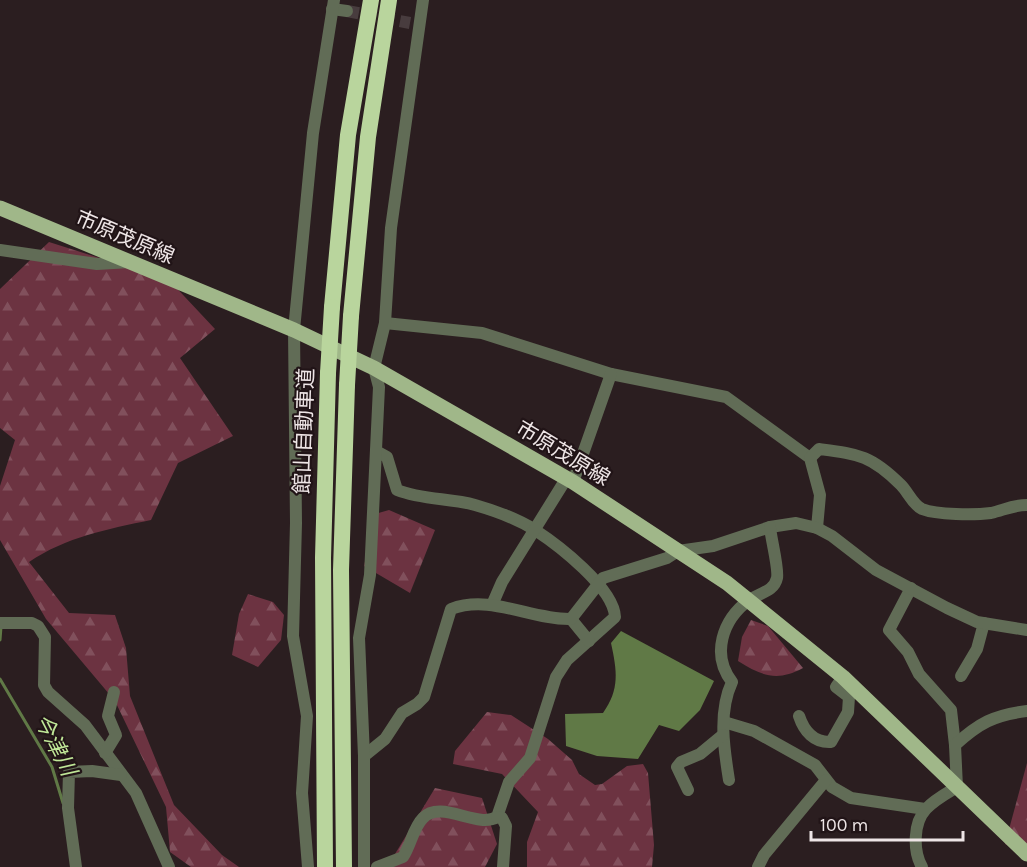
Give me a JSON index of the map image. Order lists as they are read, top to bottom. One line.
{"streets":{"highway":["館山自動車道"],"main road":["市原茂原線"]},"water":["今津川"],"scale_bar":"100 m"}
